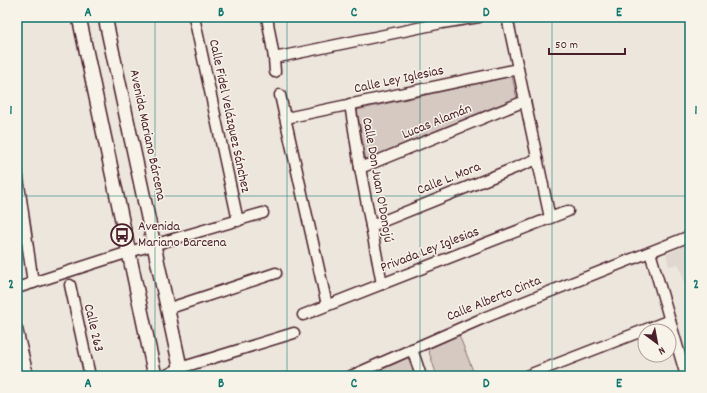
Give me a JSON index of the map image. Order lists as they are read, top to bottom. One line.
{"streets":{"street":["Calle Ley Iglesias","Calle Fidel Velázquez Sánchez","Lucas Alamán","Avenida Mariano Bárcena","Calle L. Mora","Calle Don Juan O'Donojú","Privada Ley Iglesias","Calle Alberto Cinta","Calle 263"]},"crossings":[["Calle Ley Iglesias","Calle Don Juan O'Donojú"],["Lucas Alamán","Calle Don Juan O'Donojú"],["Calle L. Mora","Calle Don Juan O'Donojú"],["Calle Don Juan O'Donojú","Privada Ley Iglesias"]],"places":{"bus stop":["Avenida Mariano Barcena"]},"scale_bar":"50 m","north":"bottom right","grid":{"columns":["A","B","C","D","E"],"rows":["1","2"]}}
